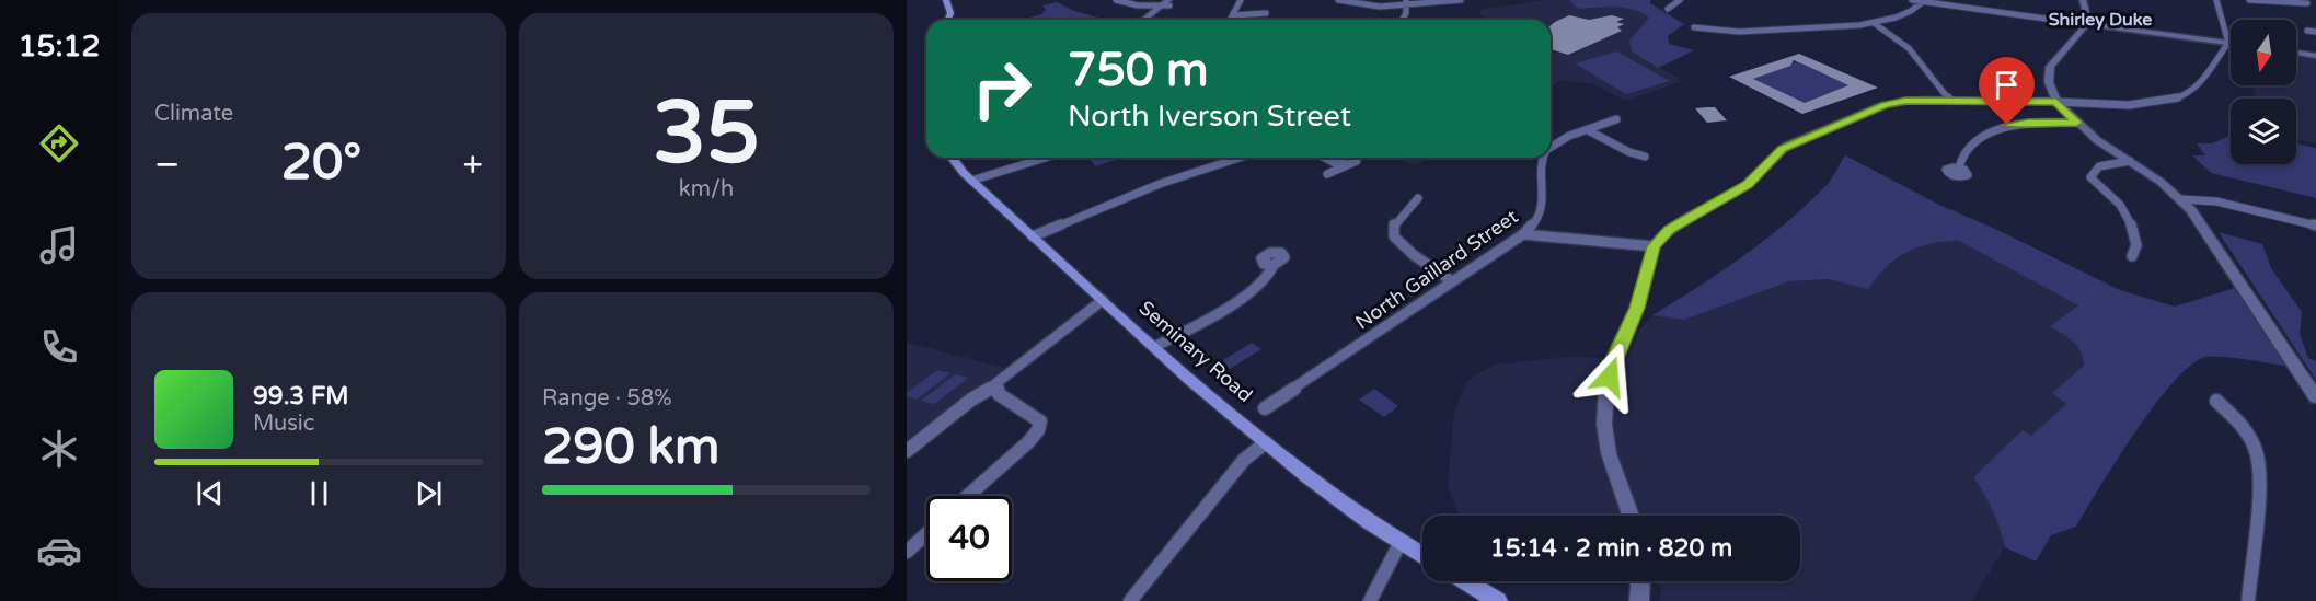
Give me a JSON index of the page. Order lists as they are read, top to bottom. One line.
{"streets":{"main road":["Seminary Road"],"street":["North Gaillard Street"]},"districts":["Shirley Duke"],"north":"bottom","page":{"tabs":"15:12","tile":["Climate",["35","km/h"],["Range · 58%","290 km"]],"turn":["750 m","North Iverson Street"],"heat":["−","20°","+"],"song":["99.3 FM","Music"],"limit":"40","trip":"15:14 · 2 min · 820 m"}}
